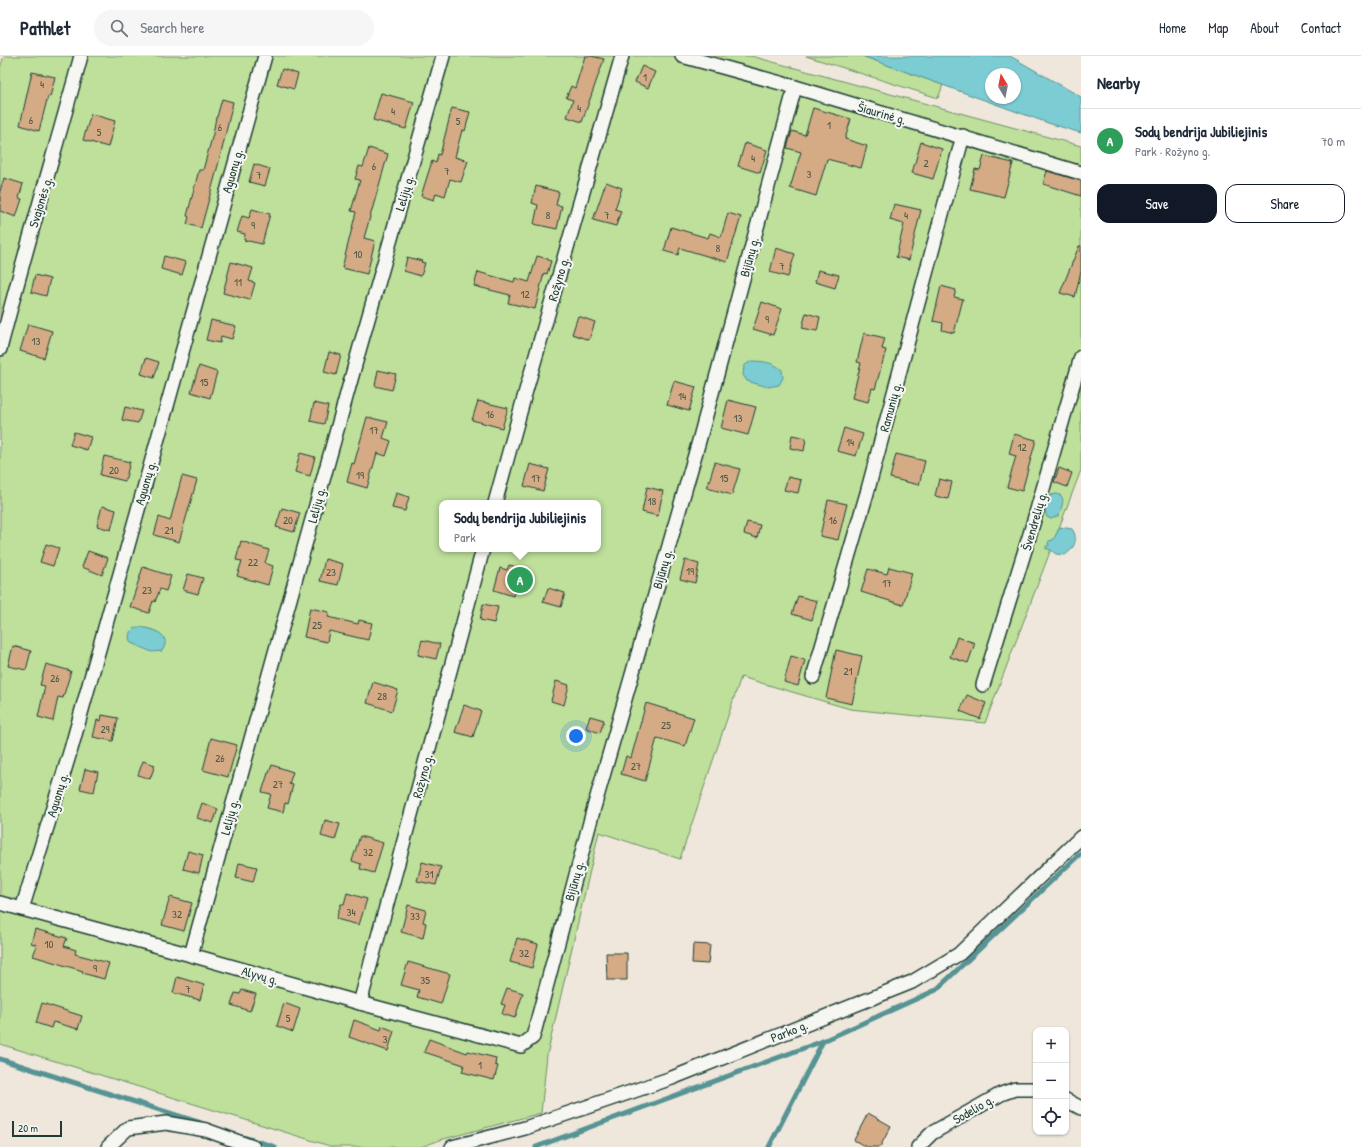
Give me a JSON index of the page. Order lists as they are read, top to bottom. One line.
{"streets":{"street":["Šiaurinė g.","Aguonų g.","Lelijų g.","Svajonės g.","Bijūnų g.","Rožyno g.","Ramunių g.","Švendrelių g.","Alyvų g.","Parko g.","Sodelio g."]},"crossings":[["Šiaurinė g.","Bijūnų g."],["Šiaurinė g.","Ramunių g."],["Aguonų g.","Alyvų g."],["Lelijų g.","Alyvų g."],["Bijūnų g.","Alyvų g."],["Rožyno g.","Alyvų g."]],"house_numbers":["1","4","4","4","6","5","1","6","5","4","2","6","7","3","7","8","7","4","9","8","10","7","11","12","9","13","15","14","16","13","17","14","12","20","19","17","15","18","20","16","21","22","19","23","17","23","25","21","26","28","25","29","26","27","27","32","31","34","32","33","10","32","9","35","7","5","3","1"],"scale_bar":"20 m","north":"top","page":{"header":"Pathlet","search":"Search here","nav":["Home","Map","About","Contact"],"heading":"Nearby","list":[{"mark":"A","name":"Sodų bendrija Jubiliejinis","note":"Park · Rožyno g.","value":"70 m"}],"buttons":["Save","Share"],"popup":["Sodų bendrija Jubiliejinis","Park"],"pins":"A","map_buttons":["+","−"],"scale":"20 m"}}
